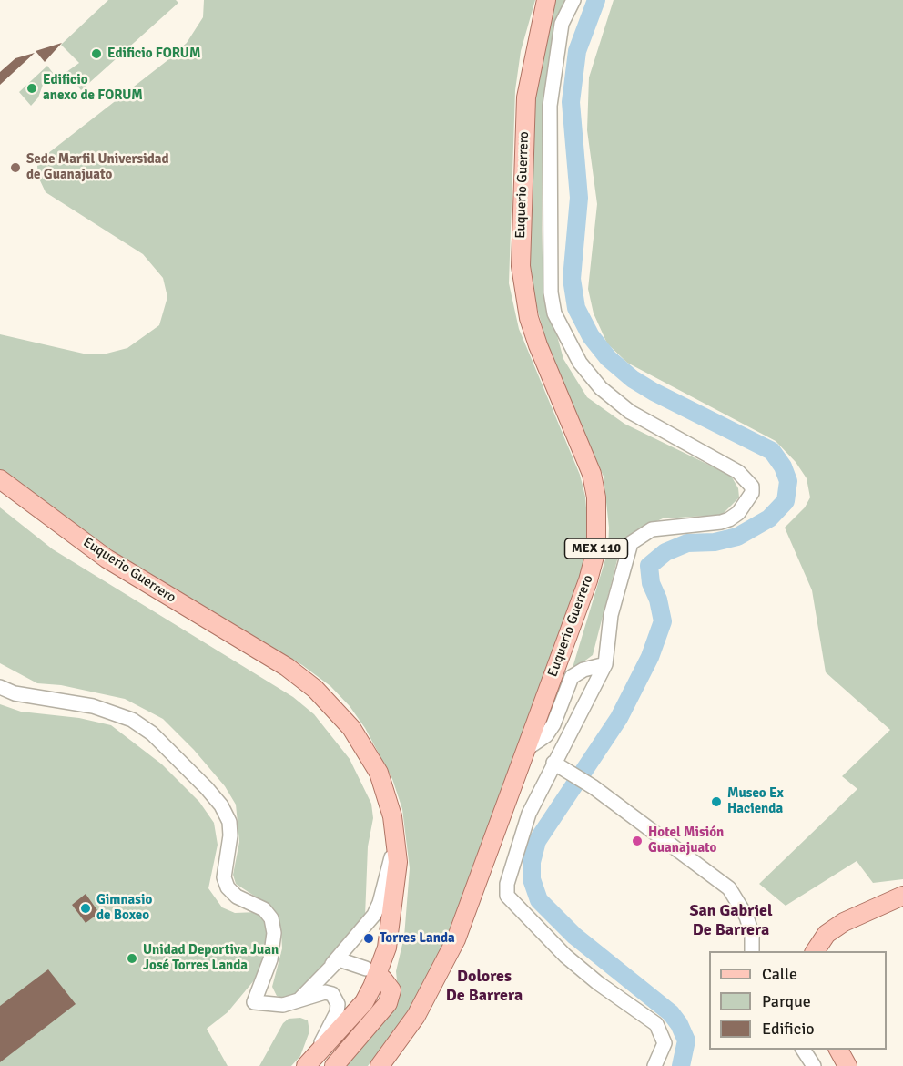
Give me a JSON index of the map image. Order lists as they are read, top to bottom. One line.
{"streets":{"main road":["Euquerio Guerrero","MEX 110"]},"districts":["San Gabriel De Barrera","Dolores De Barrera"],"places":["Edificio FORUM","Edificio anexo de FORUM","Sede Marfil Universidad de Guanajuato","Museo Ex Hacienda","Hotel Misión Guanajuato","Gimnasio de Boxeo","Torres Landa","Unidad Deportiva Juan José Torres Landa"],"legend":["Calle","Parque","Edificio"]}
